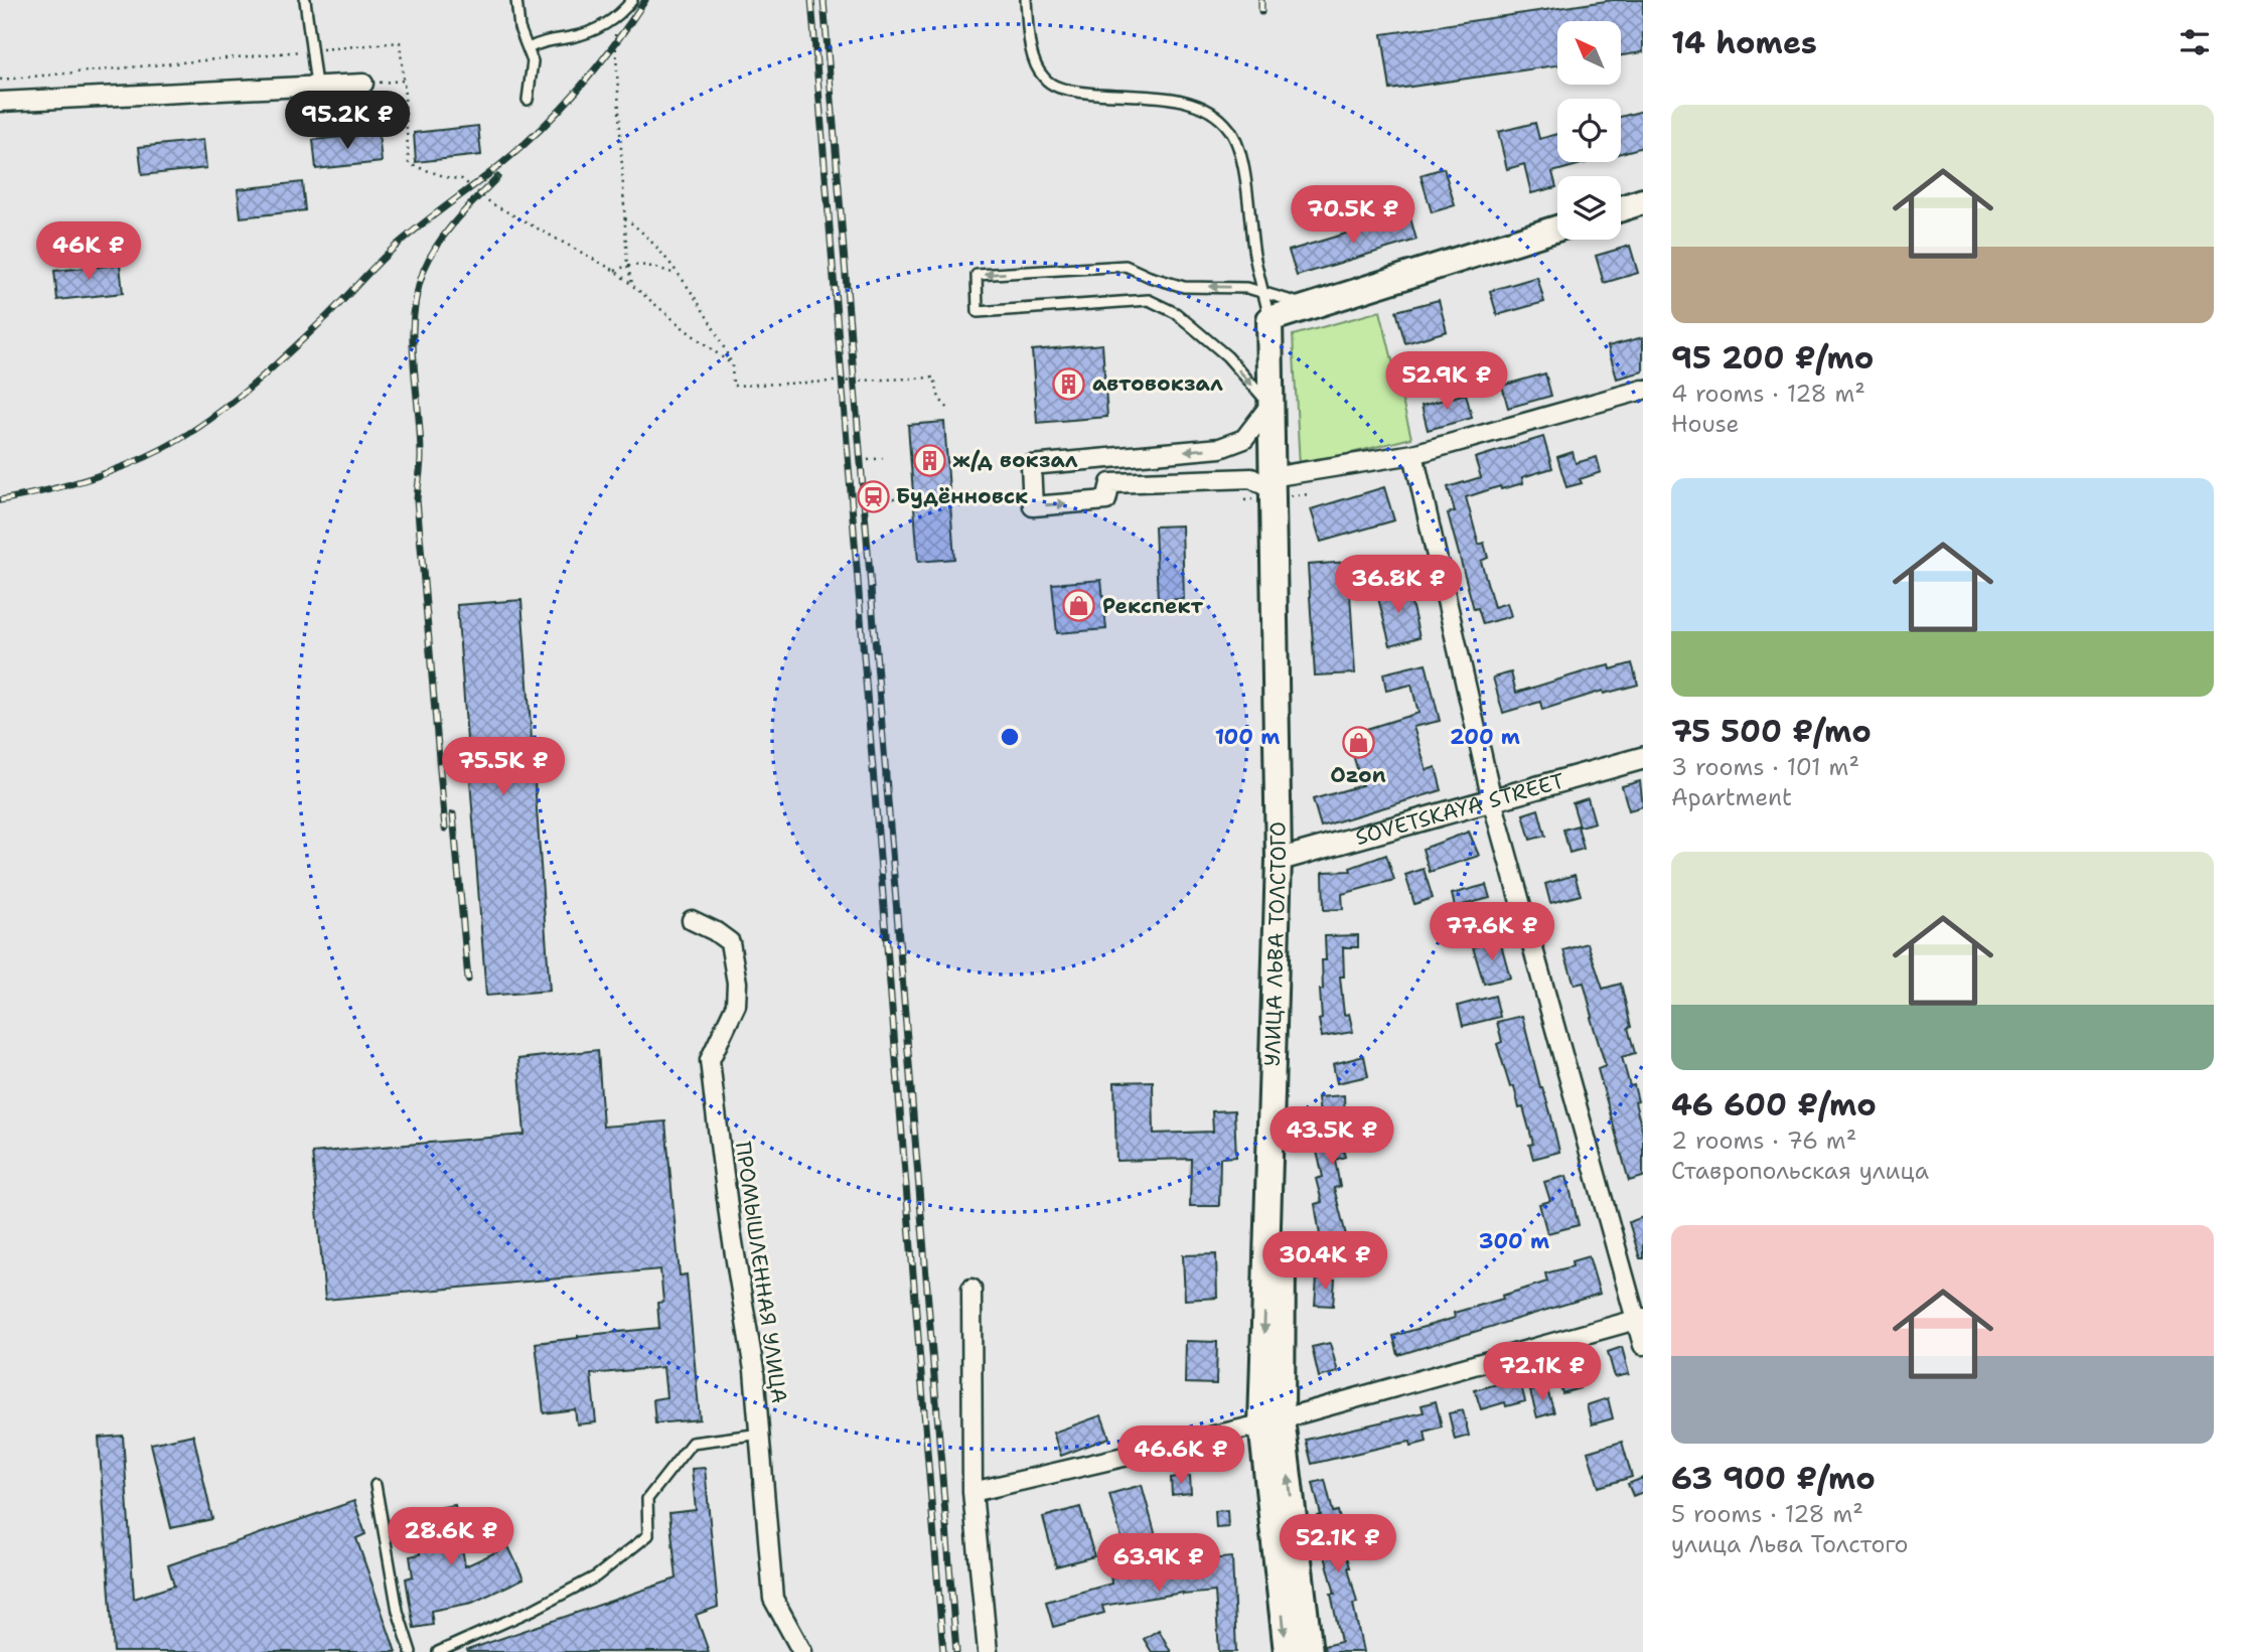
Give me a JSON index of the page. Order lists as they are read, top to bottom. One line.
{"streets":{"main road":["УЛИЦА ЛЬВА ТОЛСТОГО"],"street":["SOVETSKAYA STREET","ПРОМЫШЛЕННАЯ УЛИЦА"]},"crossings":[["SOVETSKAYA STREET","УЛИЦА ЛЬВА ТОЛСТОГО"]],"places":{"building":["автовокзал","ж/д вокзал"],"station":["Будённовск"],"shop":["Рекспект","Ozon"]},"north":"top left","page":{"heading":"14 homes","list":[{"name":"95 200 ₽/mo","note":"4 rooms · 128 m² · House"},{"name":"75 500 ₽/mo","note":"3 rooms · 101 m² · Apartment"},{"name":"46 600 ₽/mo","note":"2 rooms · 76 m² · Ставропольская улица"},{"name":"63 900 ₽/mo","note":"5 rooms · 128 m² · улица Льва Толстого"}],"price":["95.2K ₽","70.5K ₽","46K ₽","52.9K ₽","36.8K ₽","75.5K ₽","77.6K ₽","43.5K ₽","30.4K ₽","72.1K ₽","46.6K ₽","28.6K ₽","52.1K ₽","63.9K ₽"]},"rings":["100 m","200 m","300 m"]}
